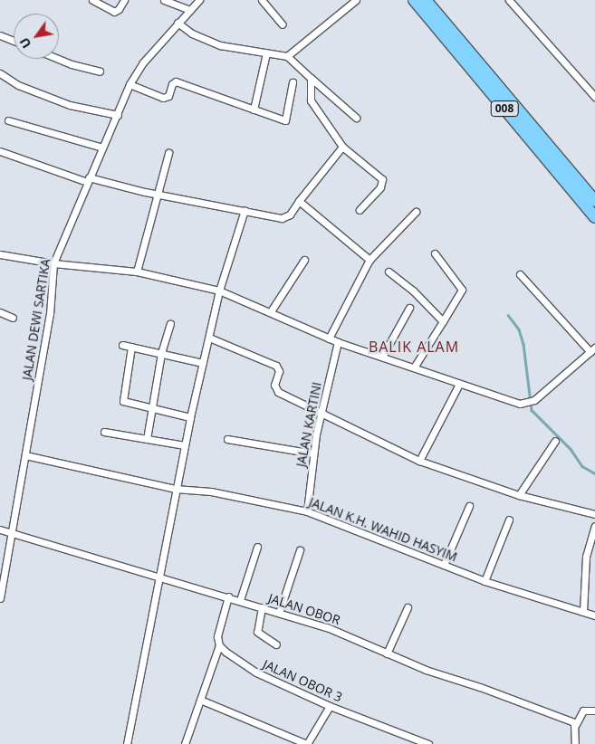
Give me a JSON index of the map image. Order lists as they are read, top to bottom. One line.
{"streets":{"highway":["008"],"street":["JALAN DEWI SARTIKA","JALAN KARTINI","JALAN K.H. WAHID HASYIM","JALAN OBOR","JALAN OBOR 3"]},"crossings":[["JALAN DEWI SARTIKA","JALAN K.H. WAHID HASYIM"],["JALAN DEWI SARTIKA","JALAN OBOR"],["JALAN KARTINI","JALAN K.H. WAHID HASYIM"]],"districts":["BALIK ALAM"],"north":"bottom left"}
